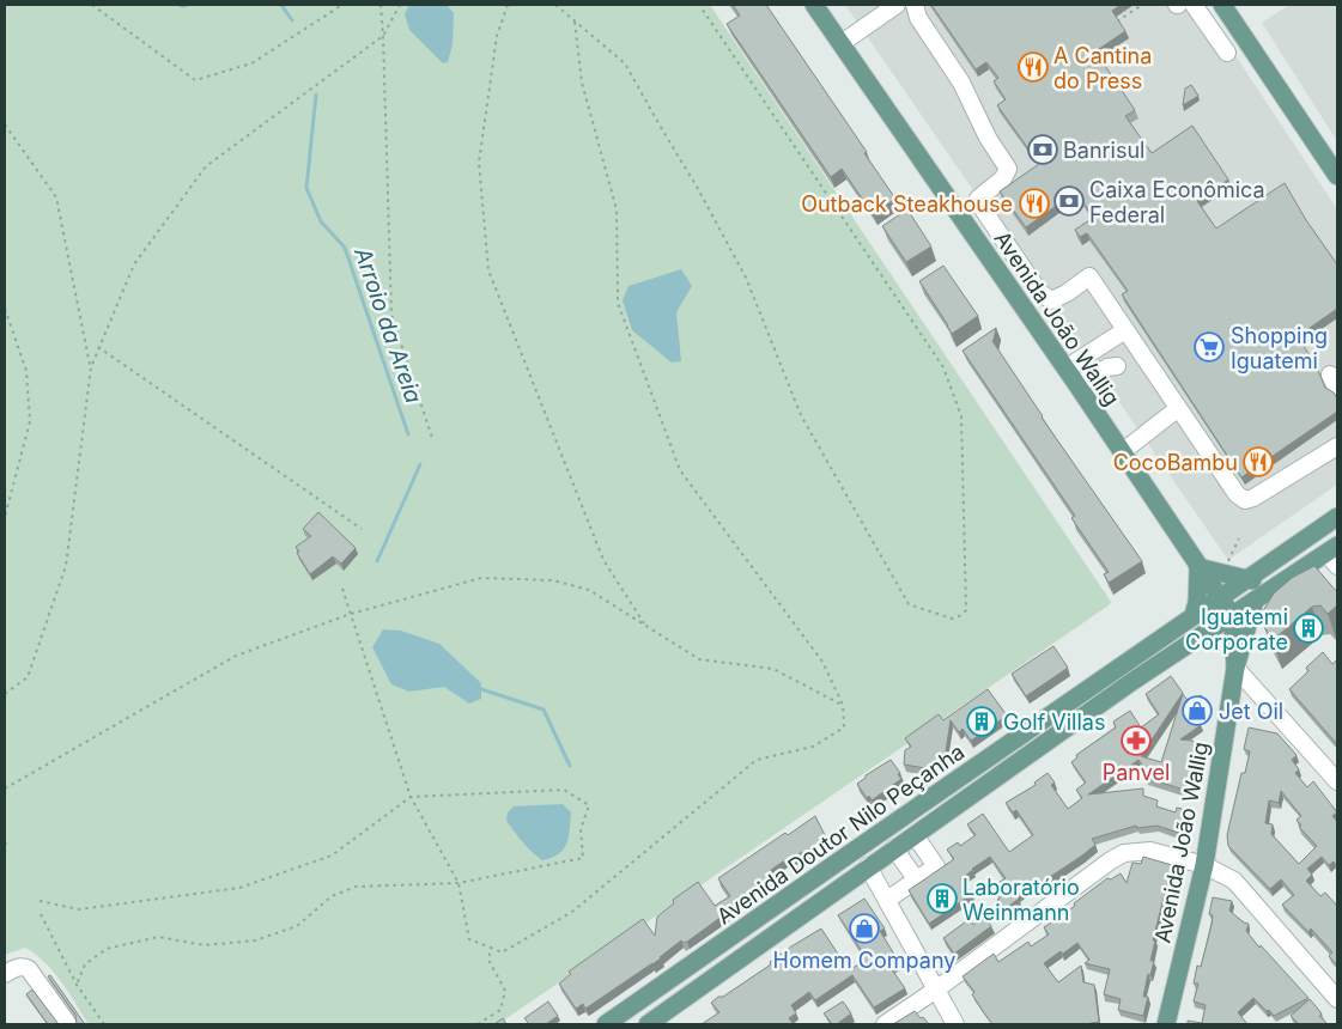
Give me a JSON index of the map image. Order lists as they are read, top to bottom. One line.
{"streets":{"main road":["Avenida João Wallig","Avenida Doutor Nilo Peçanha"]},"crossings":[["Avenida João Wallig","Avenida Doutor Nilo Peçanha"]],"water":["Arroio da Areia"],"places":{"restaurant":["A Cantina do Press","Outback Steakhouse","CocoBambu"],"bank":["Banrisul","Caixa Econômica Federal"],"supermarket":["Shopping Iguatemi"],"building":["Iguatemi Corporate","Golf Villas","Laboratório Weinmann"],"shop":["Jet Oil","Homem Company"],"pharmacy":["Panvel"]}}
